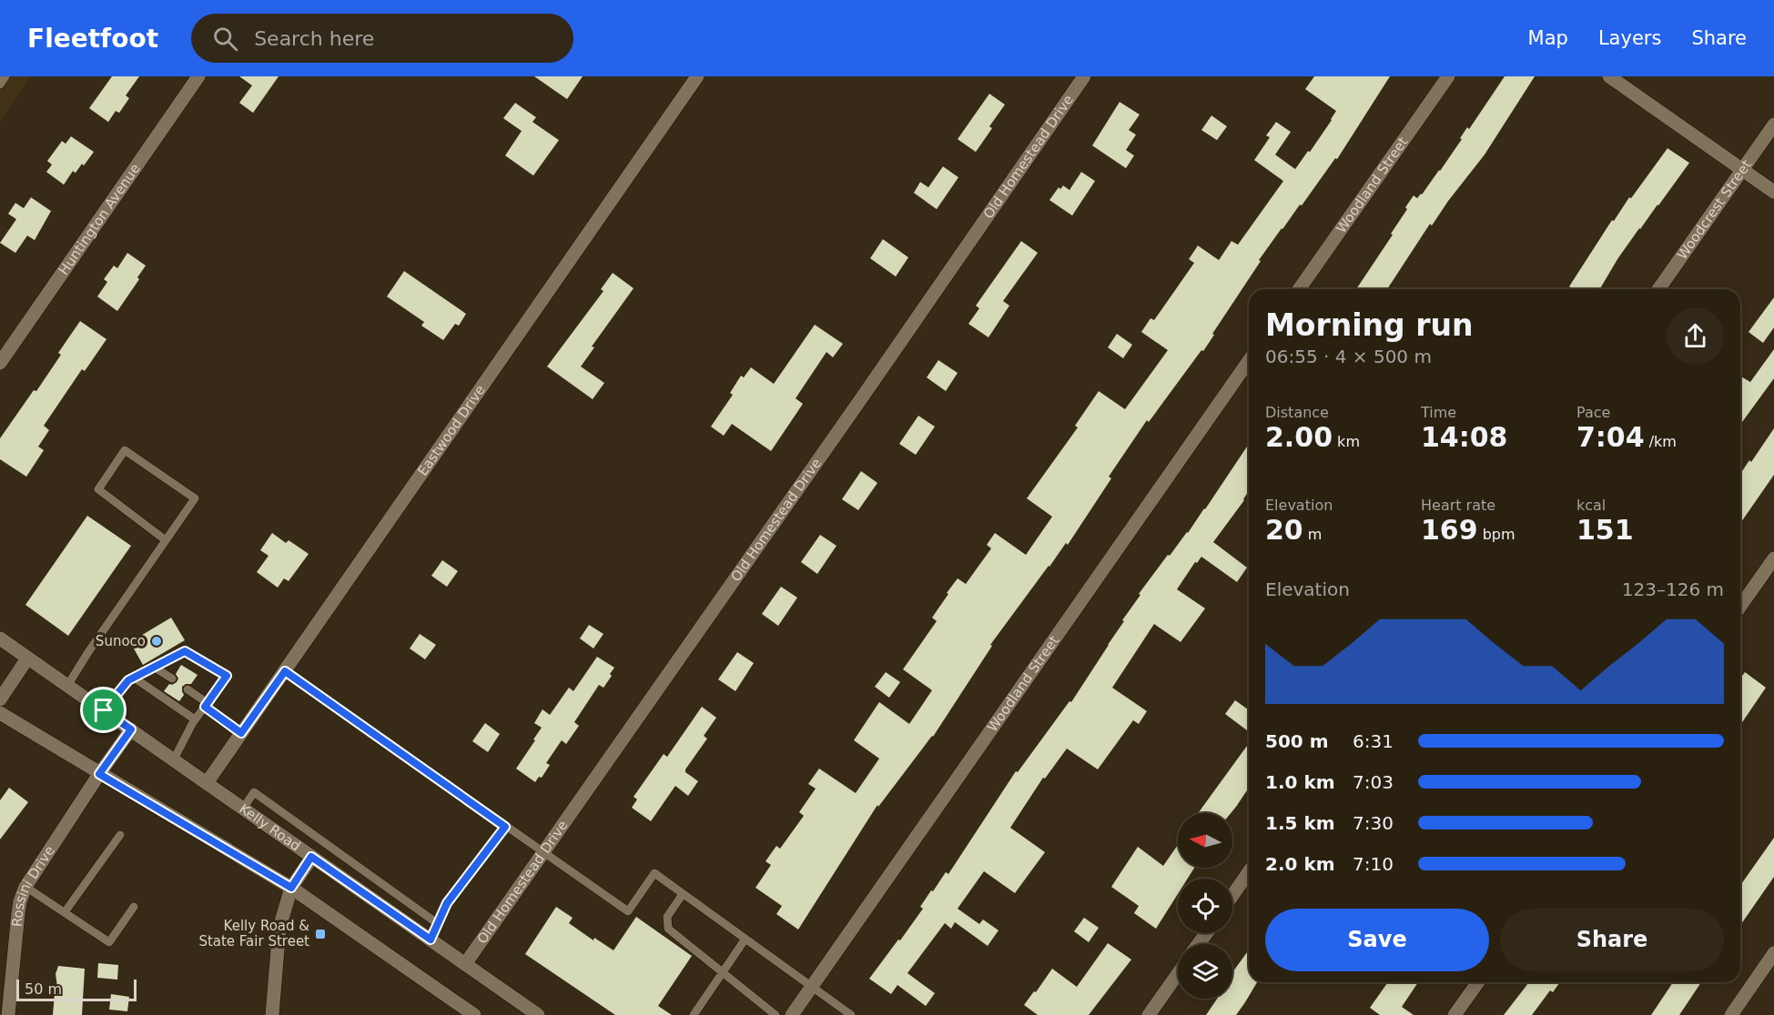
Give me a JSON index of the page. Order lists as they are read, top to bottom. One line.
{"streets":{"street":["Old Homestead Drive","Woodland Street","Woodcrest Street","Huntington Avenue","Eastwood Drive","Kelly Road","Rossini Drive"]},"crossings":[["Old Homestead Drive","Kelly Road"],["Eastwood Drive","Kelly Road"],["Kelly Road","Rossini Drive"]],"places":{"other":["Sunoco"],"transit":["Kelly Road & State Fair Street"]},"scale_bar":"50 m","north":"left","page":{"header":"Fleetfoot","search":"Search here","nav":["Map","Layers","Share"],"heading":["Morning run","06:55 · 4 × 500 m"],"stats":[["Distance","2.00 km"],["Time","14:08"],["Pace","7:04 /km"],["Elevation","20 m"],["Heart rate","169 bpm"],["kcal","151"]],"chart":["Elevation","123–126 m"],"list":[{"name":"500 m","note":"6:31"},{"name":"1.0 km","note":"7:03"},{"name":"1.5 km","note":"7:30"},{"name":"2.0 km","note":"7:10"}],"buttons":["Save","Share"],"scale":"50 m"}}
